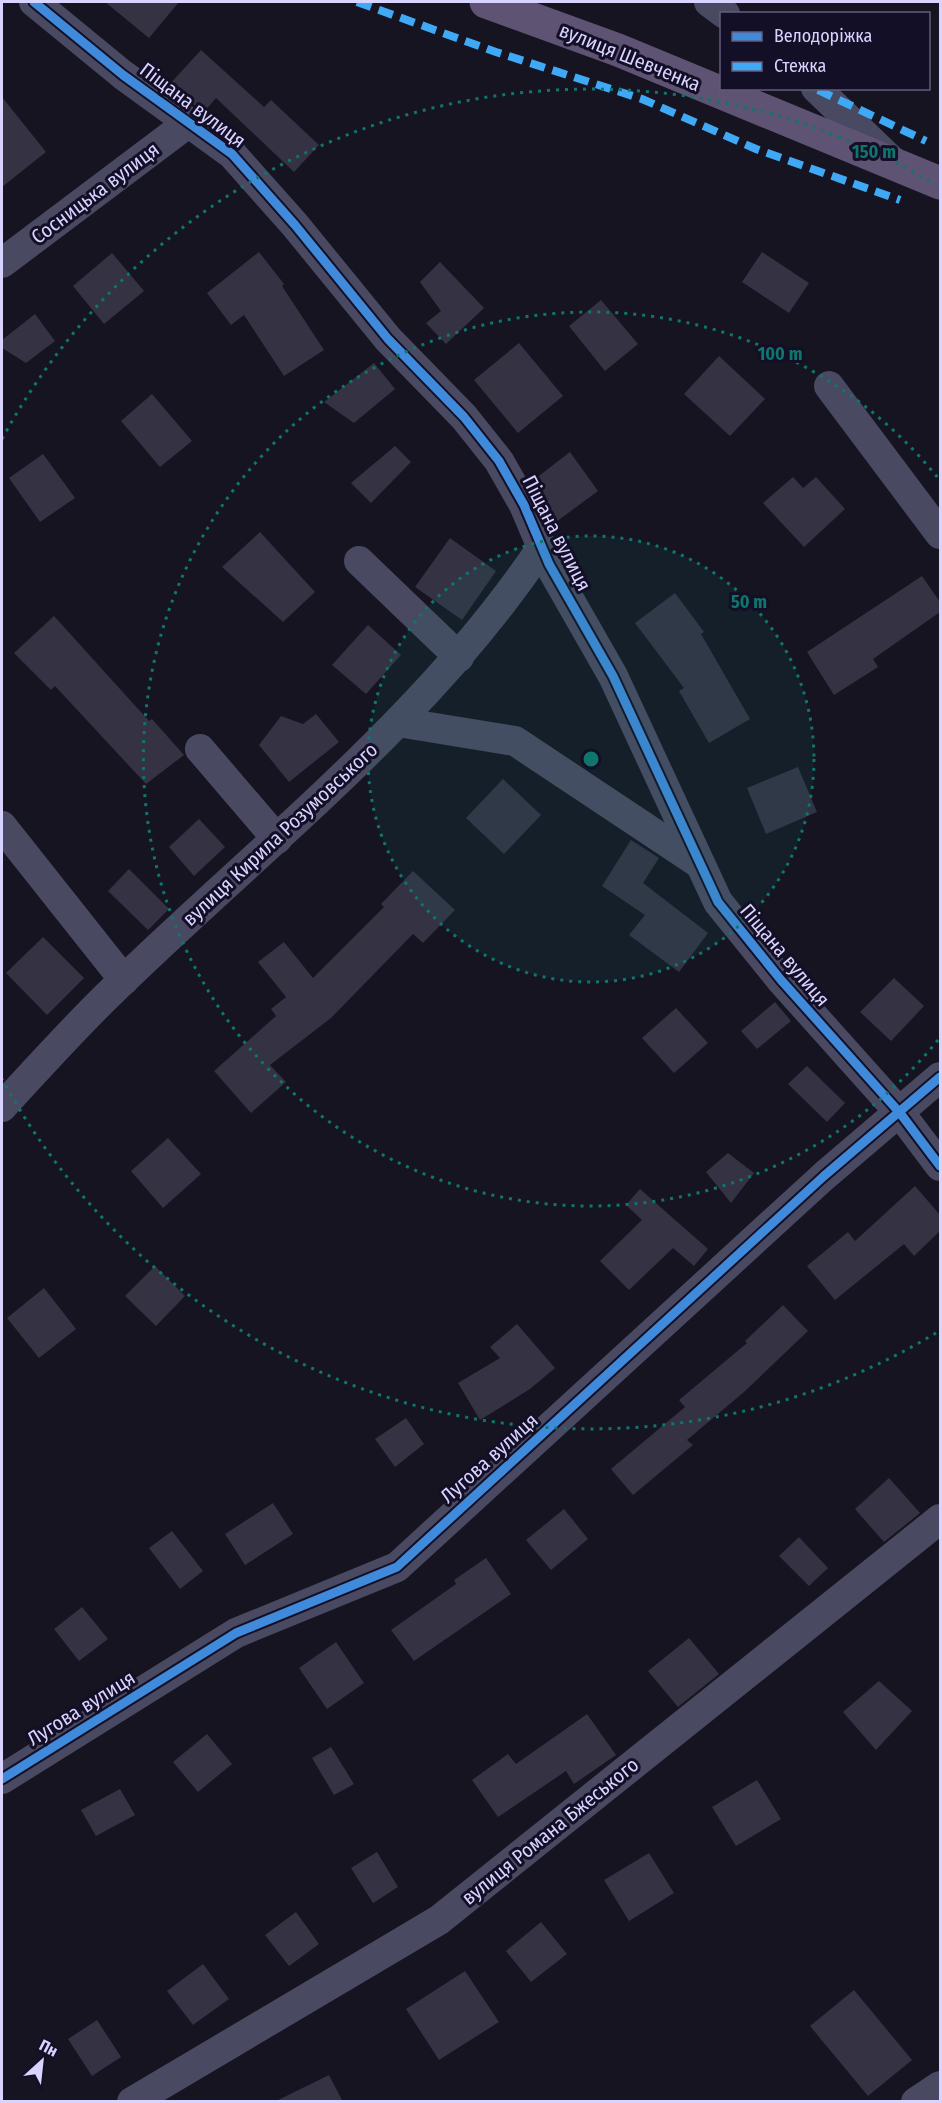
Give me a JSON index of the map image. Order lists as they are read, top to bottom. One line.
{"streets":{"main road":["вулиця Шевченка"],"street":["Піщана вулиця","Сосницька вулиця","вулиця Кирила Розумовського","Лугова вулиця","вулиця Романа Бжеського"]},"crossings":[["Піщана вулиця","Сосницька вулиця"],["Піщана вулиця","вулиця Кирила Розумовського"],["Піщана вулиця","Лугова вулиця"]],"legend":["Велодоріжка","Стежка"],"north":"top right","rings":["150 m","100 m","50 m"]}
